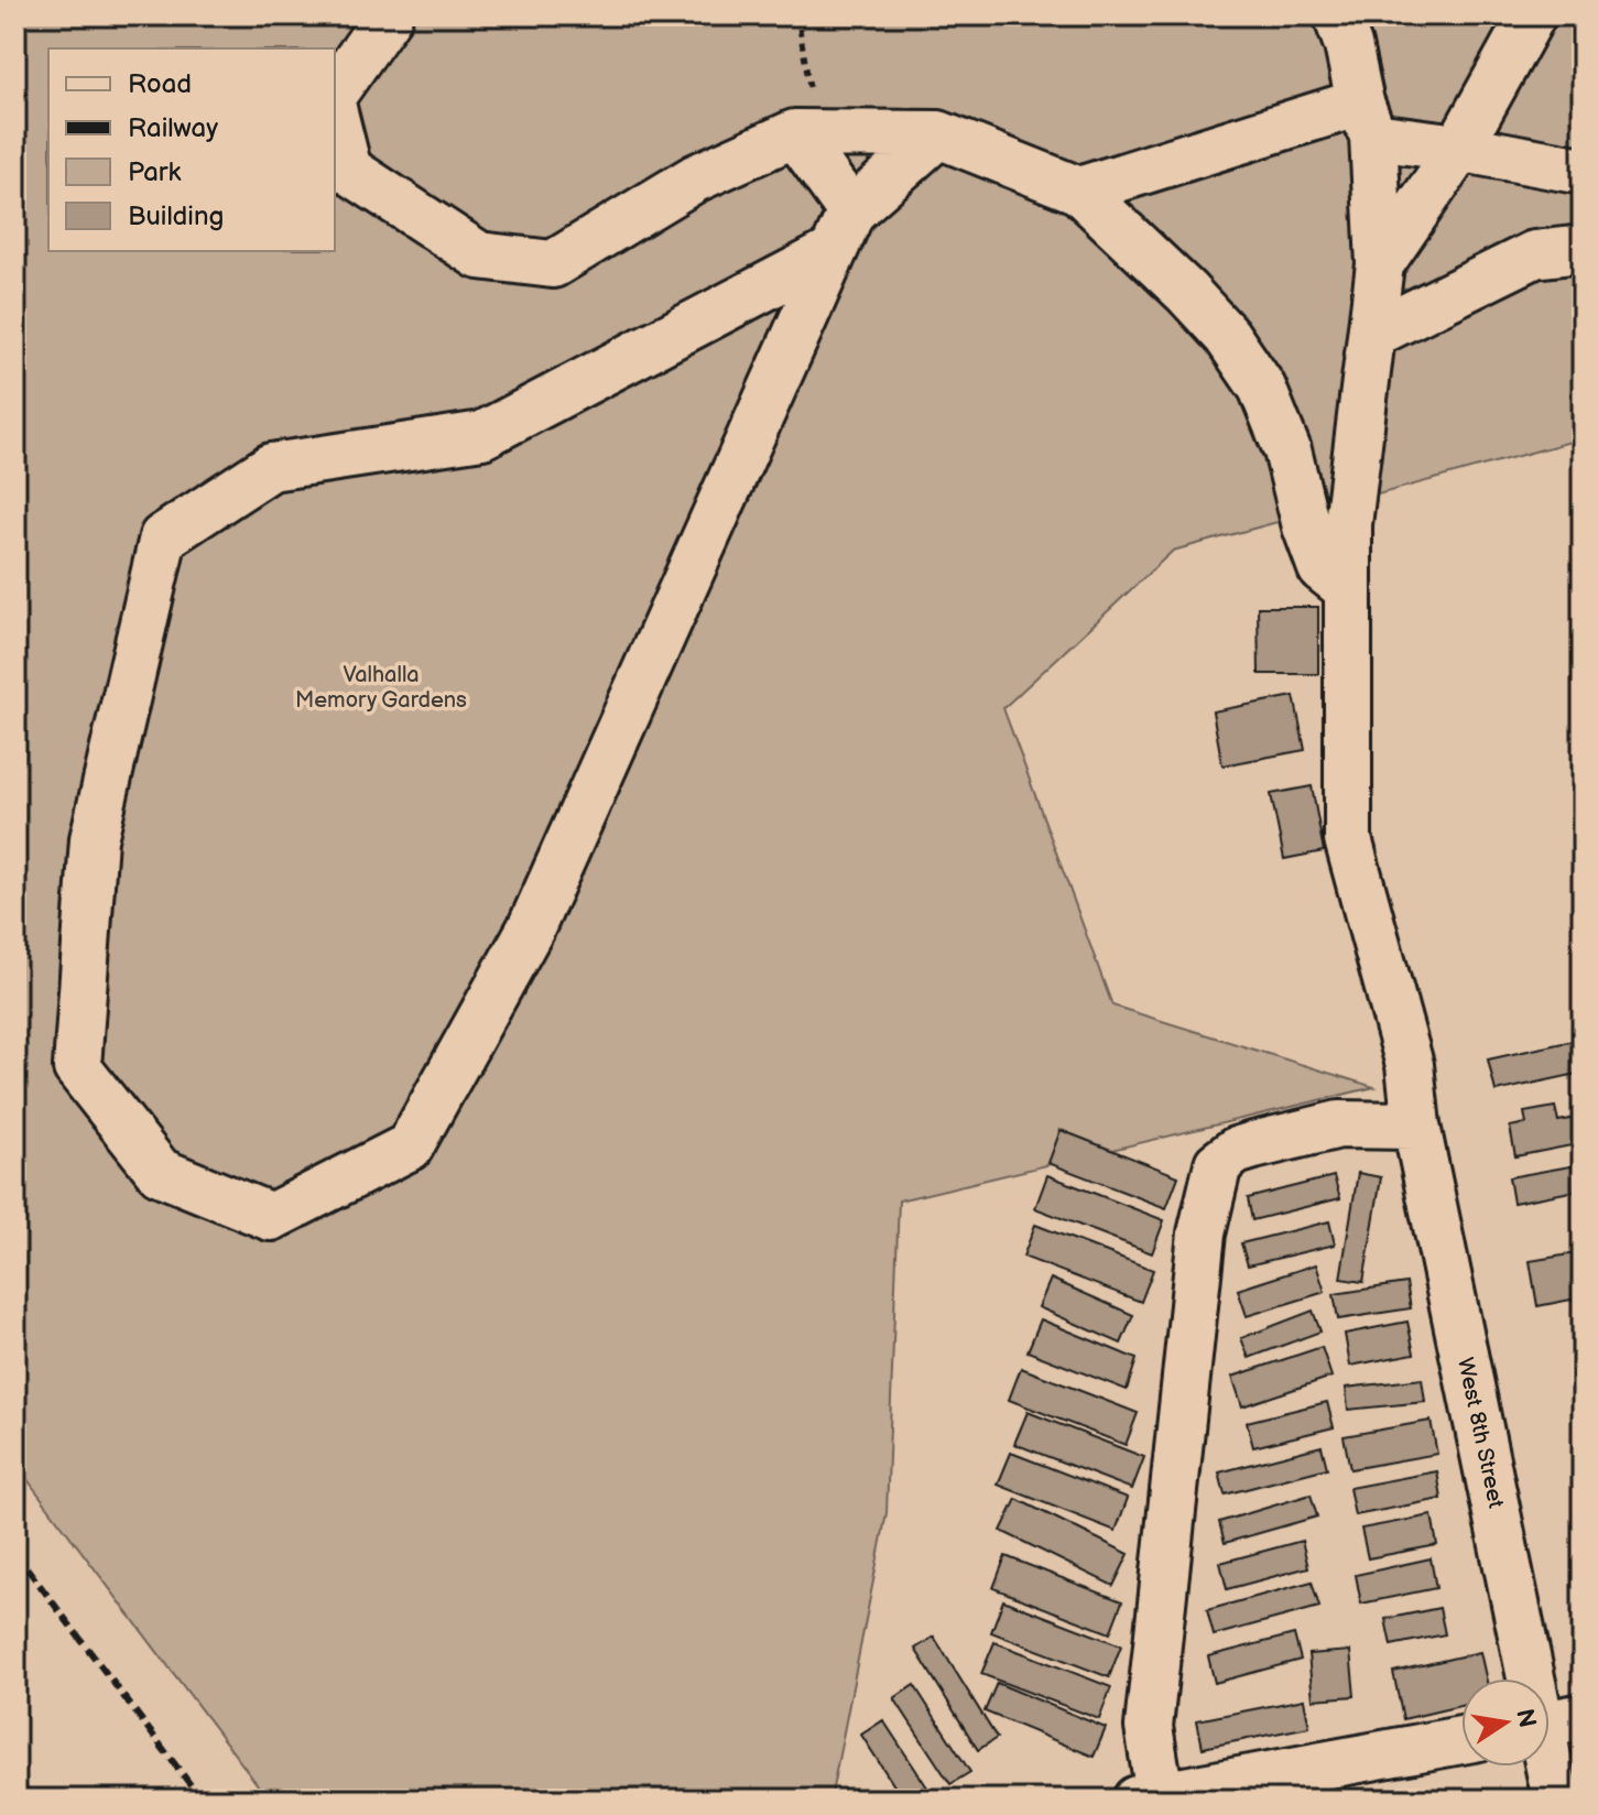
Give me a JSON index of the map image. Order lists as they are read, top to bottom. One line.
{"streets":{"street":["West 8th Street"]},"parks":["Valhalla Memory Gardens"],"legend":["Road","Railway","Park","Building"],"north":"right"}
